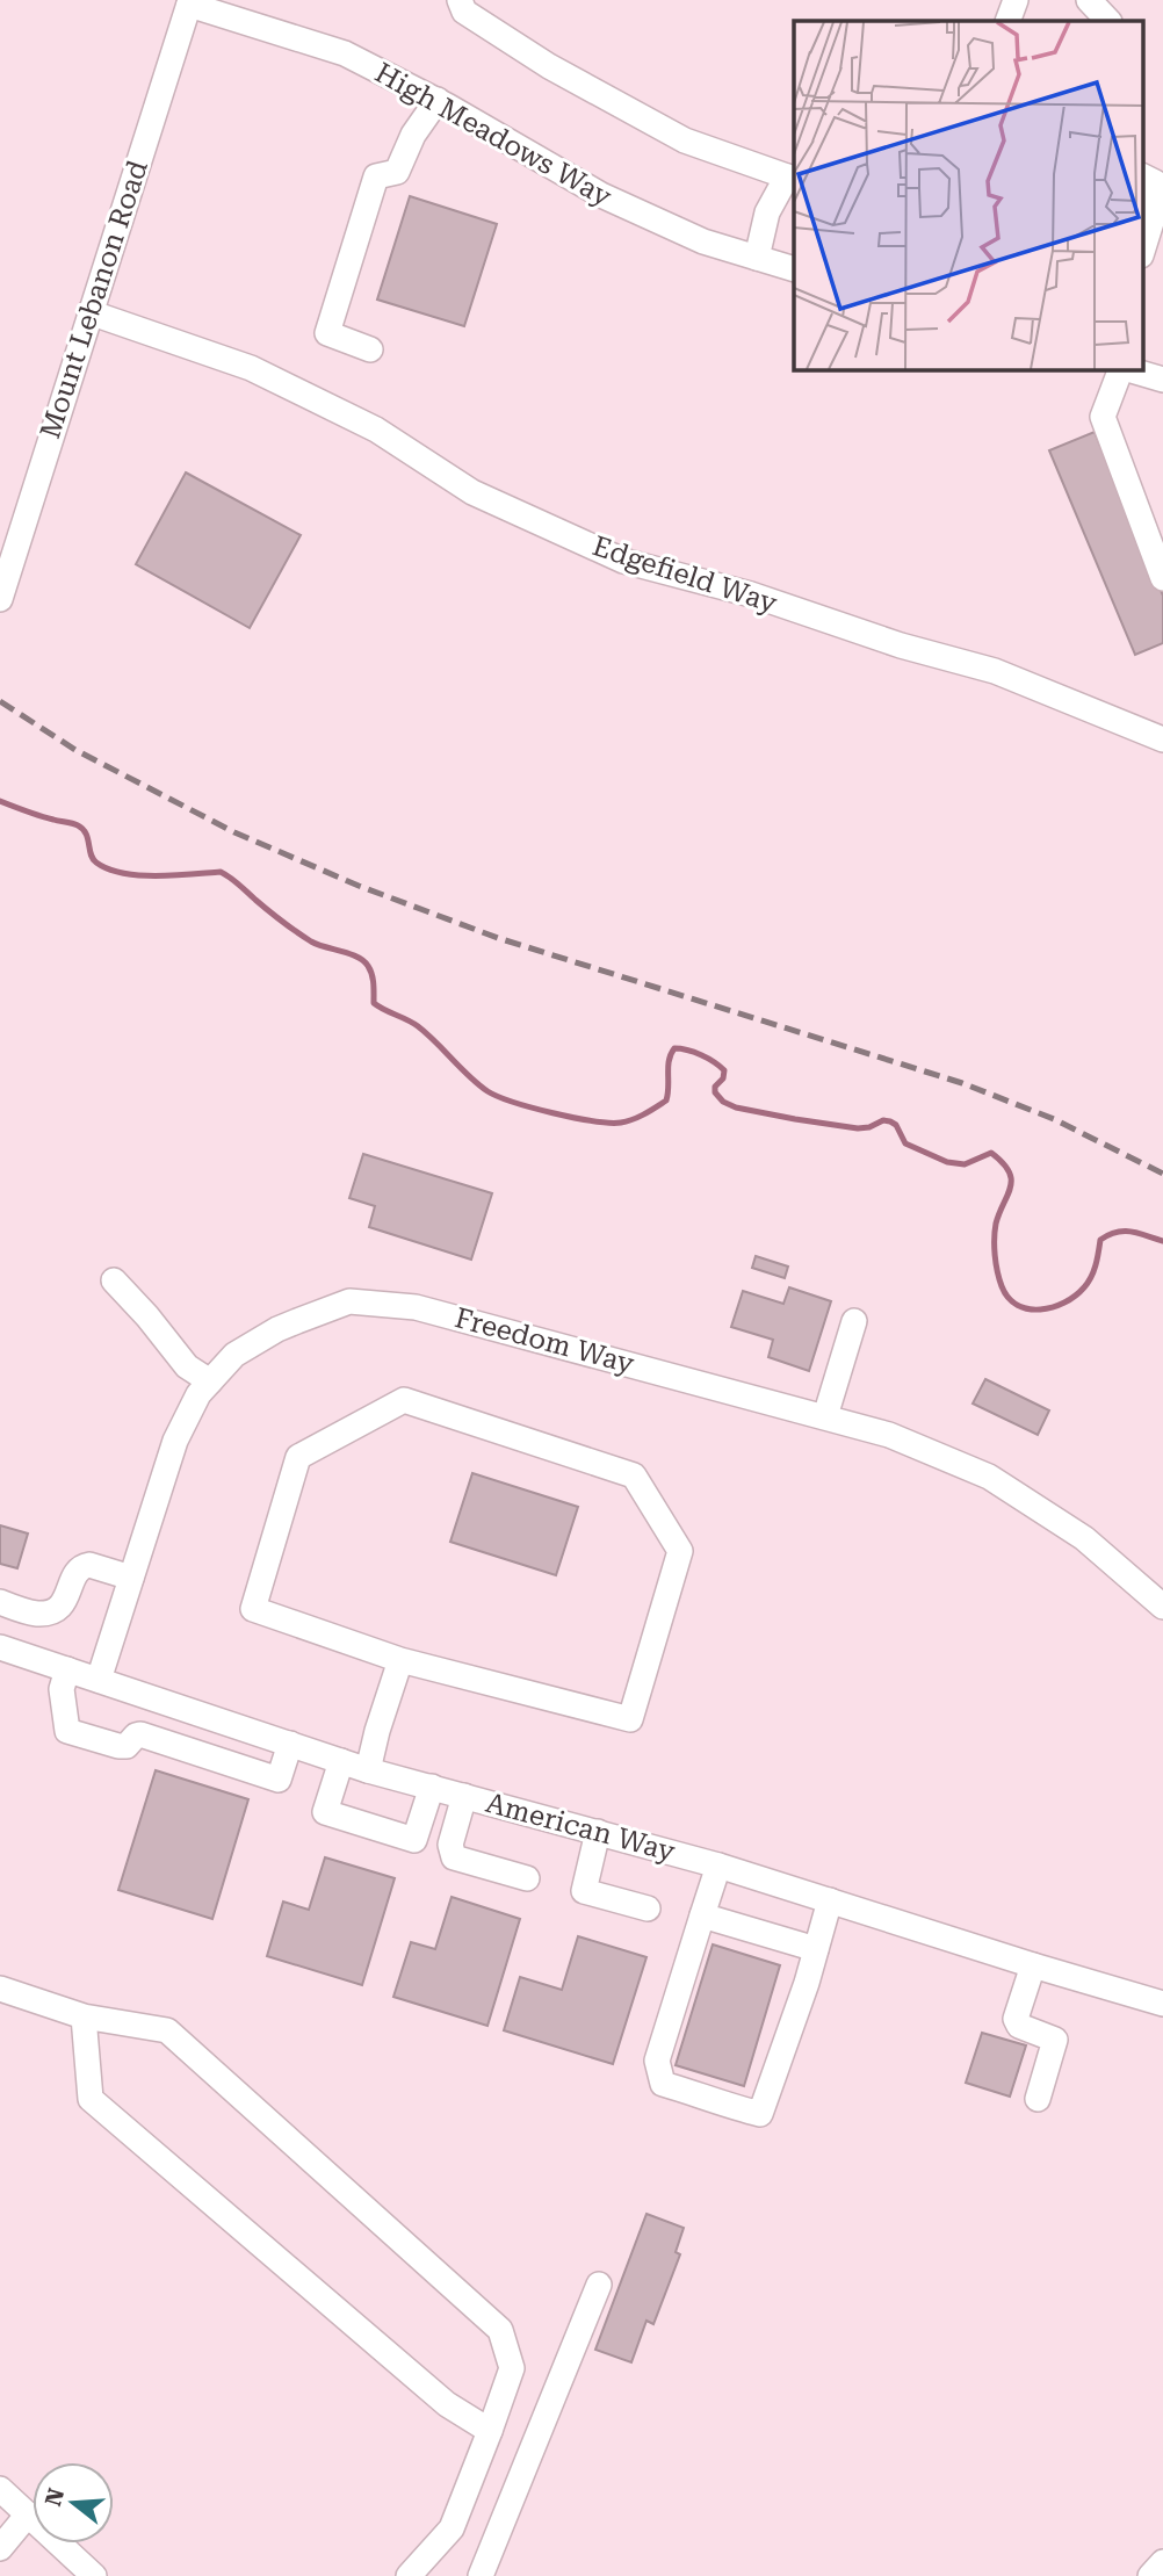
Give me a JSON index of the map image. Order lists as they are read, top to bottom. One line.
{"streets":{"street":["High Meadows Way","Mount Lebanon Road","Edgefield Way","Freedom Way","American Way"]},"crossings":[["High Meadows Way","Mount Lebanon Road"],["Mount Lebanon Road","Edgefield Way"],["Freedom Way","American Way"]],"north":"left"}
